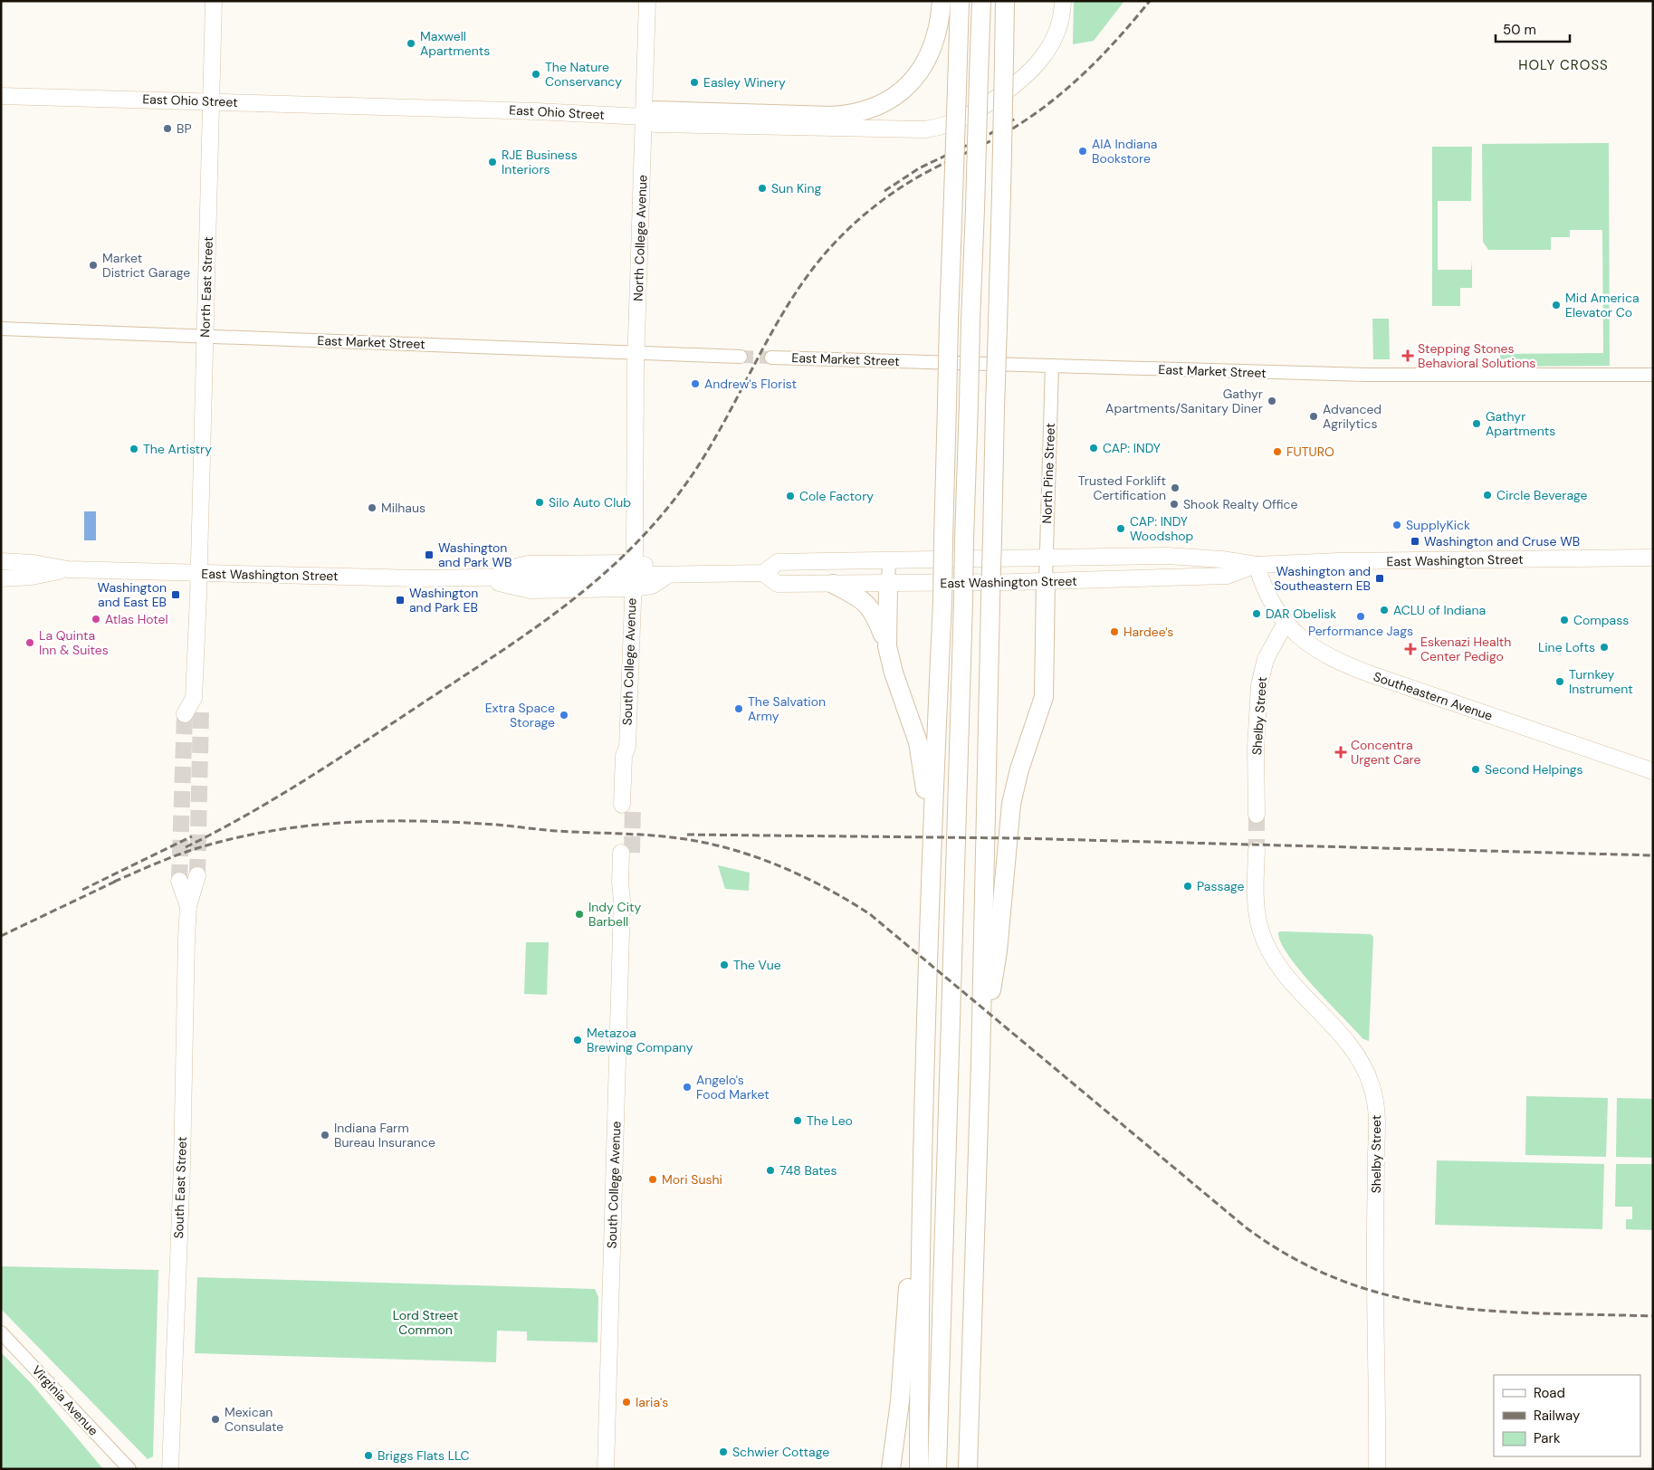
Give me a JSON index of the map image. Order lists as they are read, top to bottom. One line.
{"streets":{"main road":["East Ohio Street","North College Avenue","North East Street","East Washington Street","South College Avenue","Southeastern Avenue","Shelby Street","South East Street"],"street":["East Market Street","North Pine Street","Virginia Avenue"]},"crossings":[["East Ohio Street","North College Avenue"],["East Ohio Street","North East Street"],["North College Avenue","East Market Street"],["North College Avenue","East Washington Street"],["North College Avenue","South College Avenue"],["North East Street","East Market Street"],["North East Street","East Washington Street"],["East Market Street","North Pine Street"],["North Pine Street","East Washington Street"],["East Washington Street","South College Avenue"],["East Washington Street","Southeastern Avenue"],["Southeastern Avenue","Shelby Street"]],"districts":["HOLY CROSS"],"parks":["Lord Street Common"],"places":{"other":["Maxwell Apartments","The Nature Conservancy","Easley Winery","BP","AIA Indiana Bookstore","RJE Business Interiors","Sun King","Market District Garage","Mid America Elevator Co","Andrew's Florist","Gathyr Apartments/Sanitary Diner","Advanced Agrilytics","Gathyr Apartments","CAP: INDY","The Artistry","FUTURO","Trusted Forklift Certification","Circle Beverage","Cole Factory","Silo Auto Club","Shook Realty Office","Milhaus","SupplyKick","CAP: INDY Woodshop","ACLU of Indiana","DAR Obelisk","Performance Jags","Atlas Hotel","Compass","Hardee's","La Quinta Inn & Suites","Line Lofts","Turnkey Instrument","The Salvation Army","Extra Space Storage","Second Helpings","Passage","Indy City Barbell","The Vue","Metazoa Brewing Company","Angelo's Food Market","The Leo","Indiana Farm Bureau Insurance","748 Bates","Mori Sushi","Iaria's","Mexican Consulate","Schwier Cottage","Briggs Flats LLC"],"health":["Stepping Stones Behavioral Solutions","Eskenazi Health Center Pedigo","Concentra Urgent Care"],"transit":["Washington and Cruse WB","Washington and Park WB","Washington and Southeastern EB","Washington and East EB","Washington and Park EB"]},"legend":["Road","Railway","Park"],"scale_bar":"50 m"}
